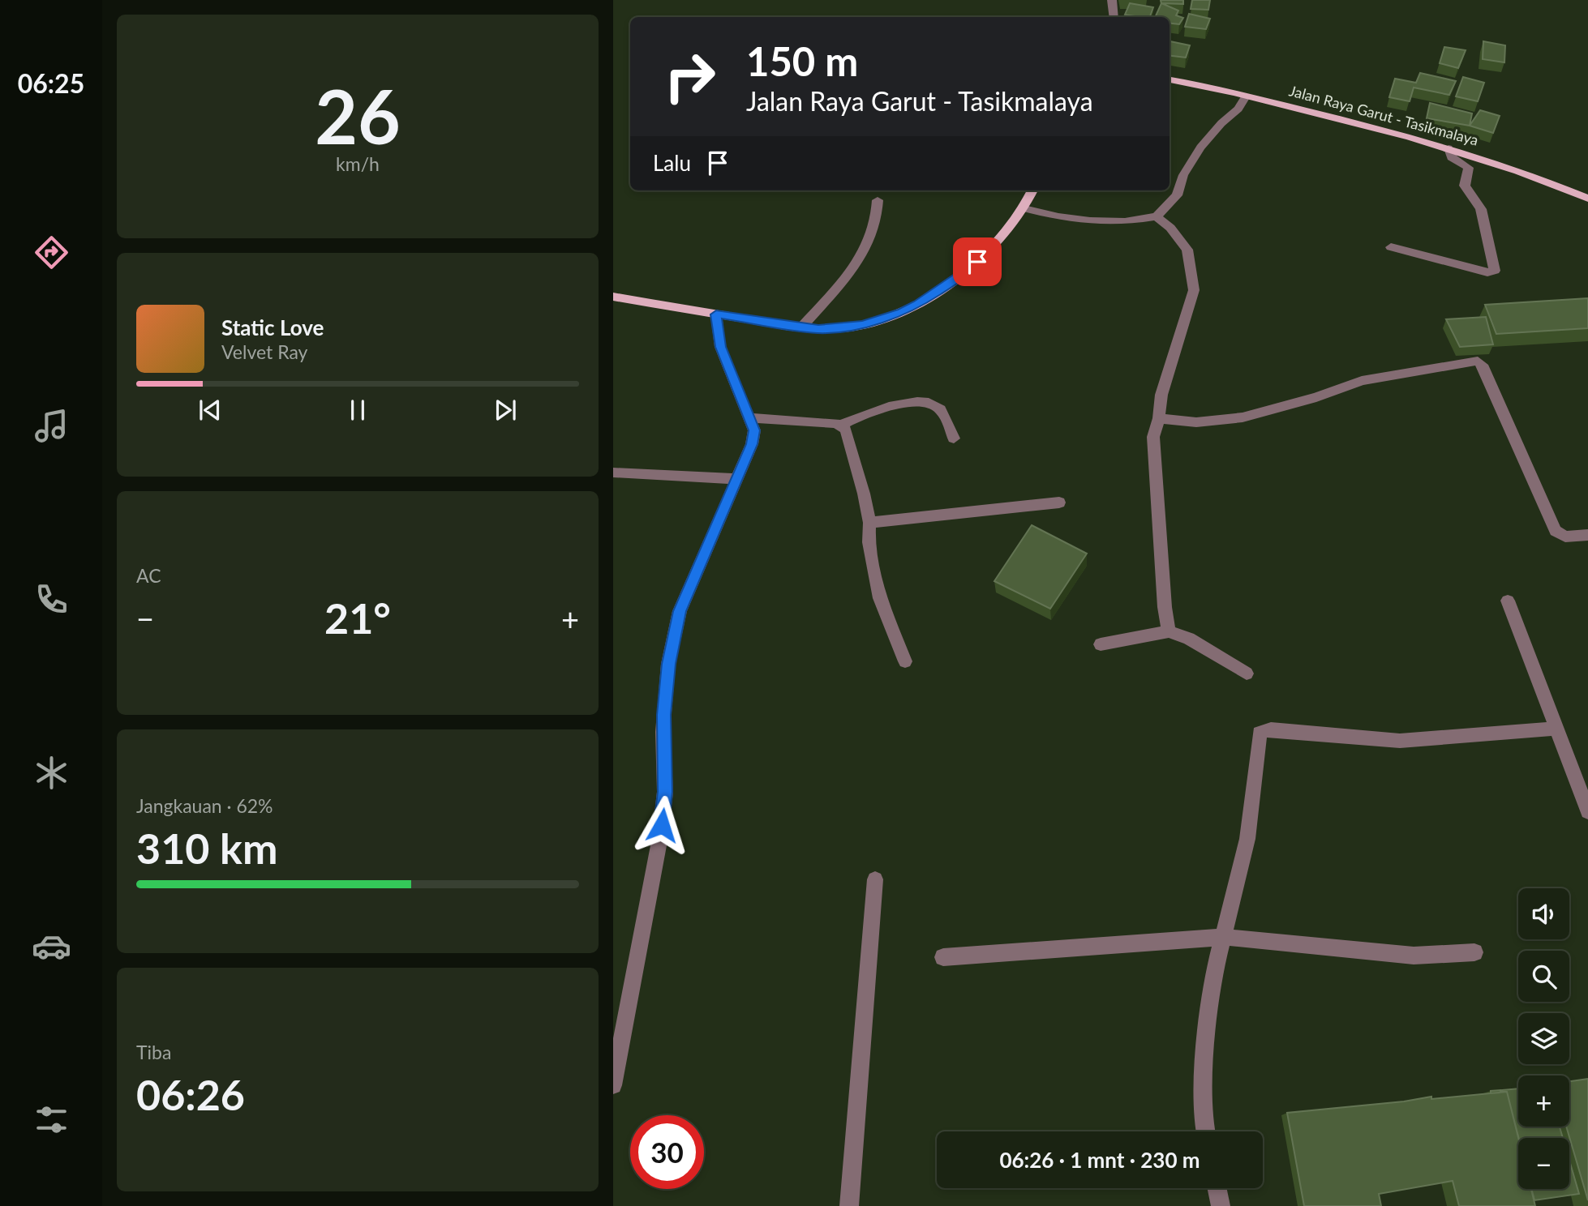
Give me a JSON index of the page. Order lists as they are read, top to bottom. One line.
{"streets":{"main road":["Jalan Raya Garut - Tasikmalaya"]},"page":{"tabs":"06:25","tile":[["26","km/h"],"AC",["Jangkauan · 62%","310 km"],["Tiba","06:26"]],"turn":["150 m","Jalan Raya Garut - Tasikmalaya"],"then":"Lalu","song":["Static Love","Velvet Ray"],"heat":["−","21°","+"],"map_buttons":["+","−"],"limit":"30","trip":"06:26 · 1 mnt · 230 m"}}
